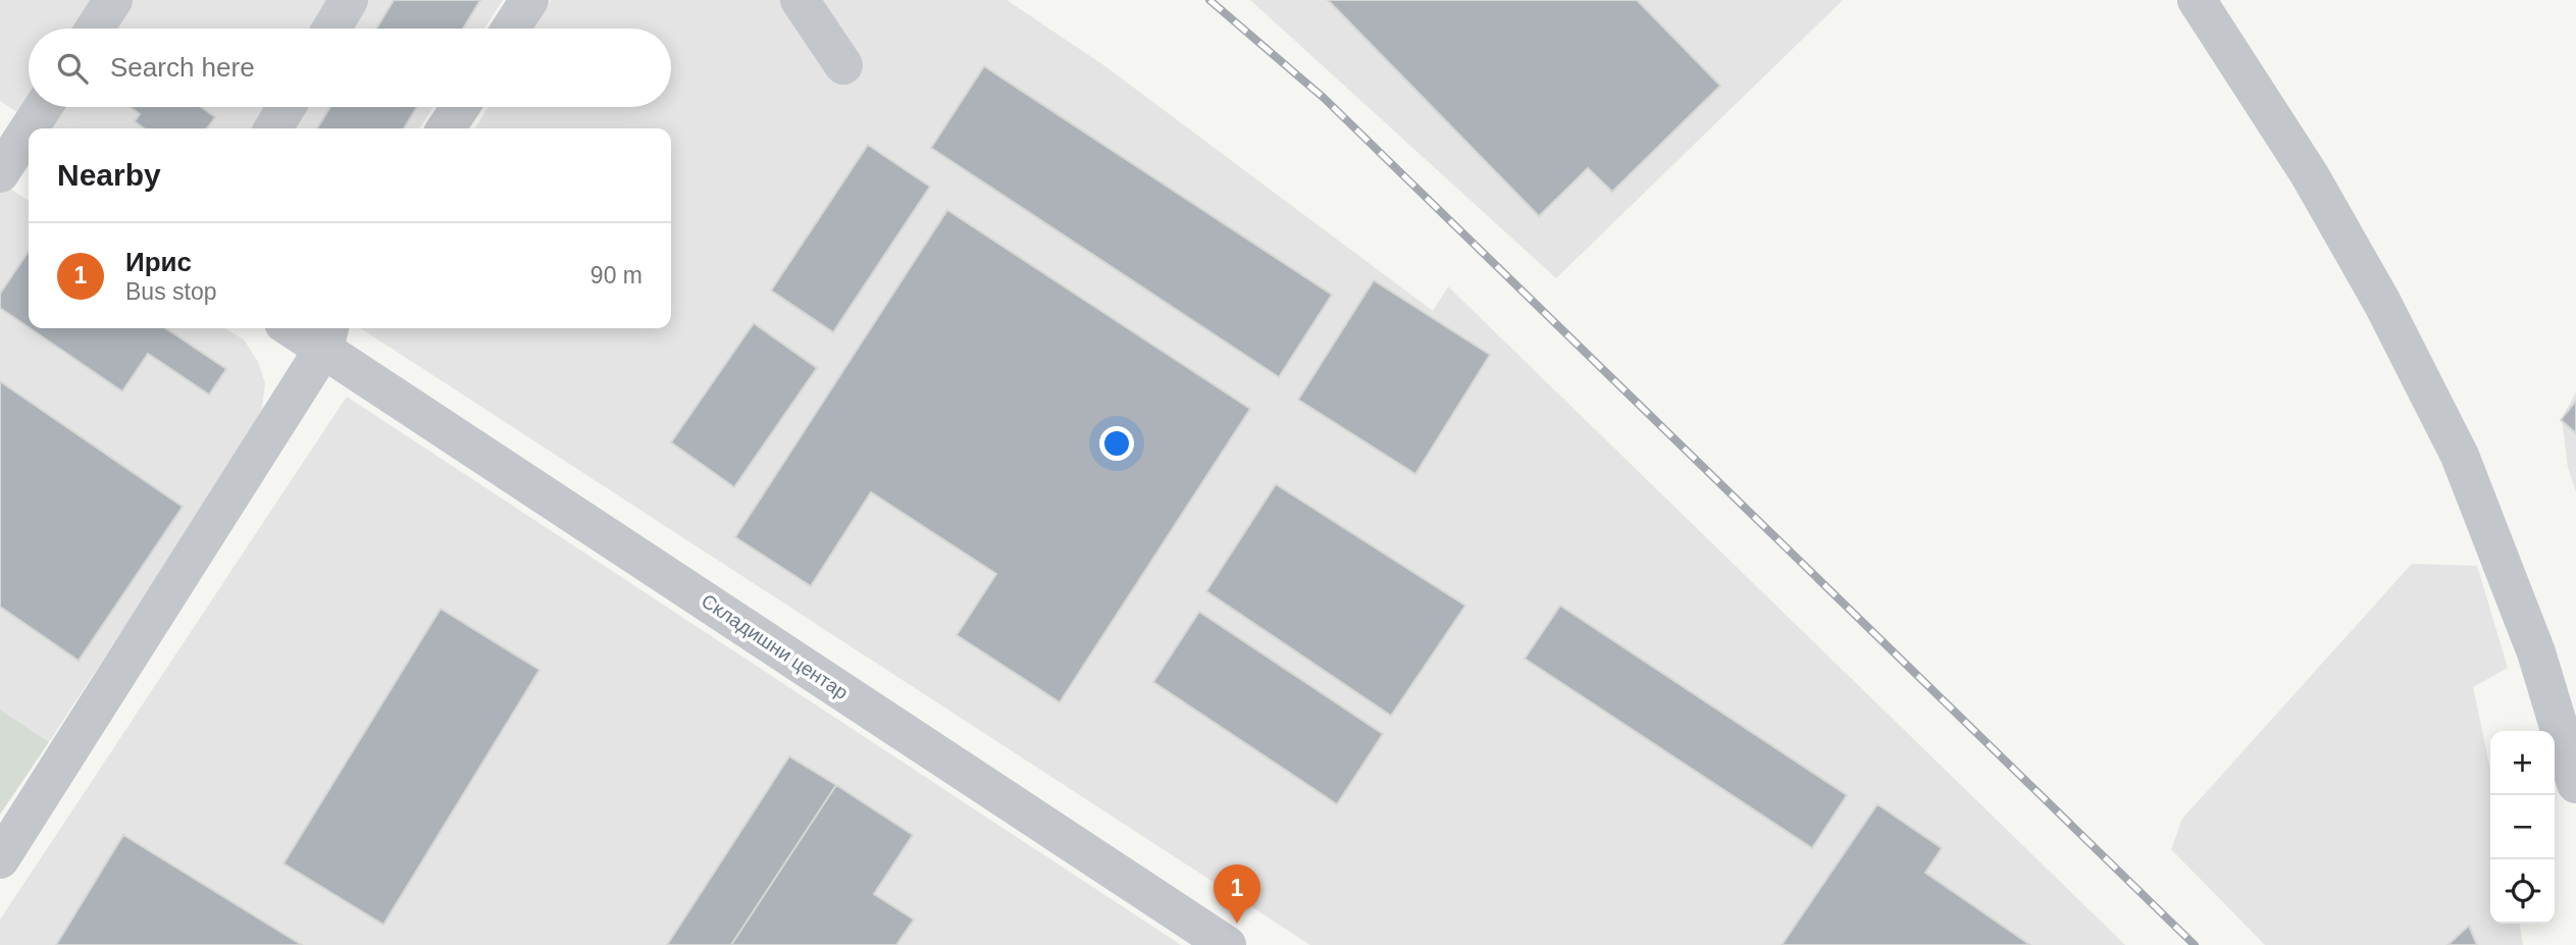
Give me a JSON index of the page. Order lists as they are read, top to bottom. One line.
{"streets":{"street":["Складишни центар"]},"page":{"search":"Search here","heading":"Nearby","list":[{"mark":"1","name":"Ирис","note":"Bus stop","value":"90 m"}],"map_buttons":["+","−"],"pins":"1"}}
